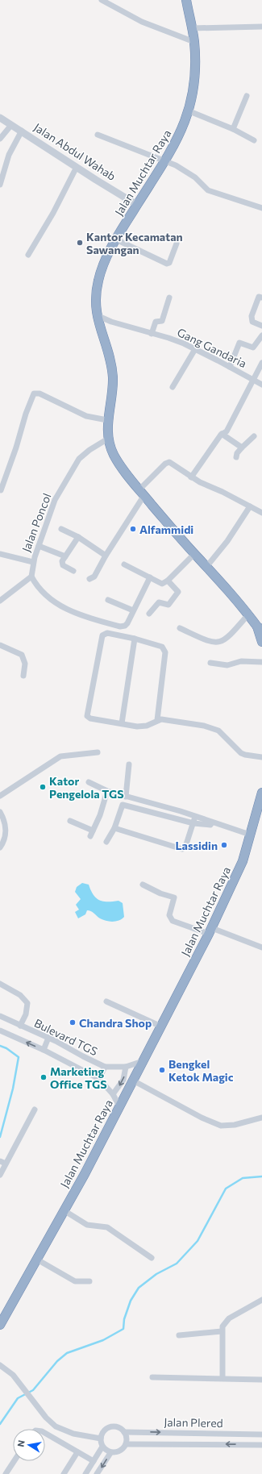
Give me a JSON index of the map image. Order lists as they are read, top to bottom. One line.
{"streets":{"highway":["Jalan Muchtar Raya"],"street":["Jalan Abdul Wahab","Gang Gandaria","Jalan Poncol","Bulevard TGS","Jalan Plered"]},"crossings":[["Jalan Abdul Wahab","Jalan Muchtar Raya"],["Jalan Muchtar Raya","Gang Gandaria"],["Jalan Muchtar Raya","Jalan Poncol"],["Jalan Muchtar Raya","Bulevard TGS"]],"places":["Kantor Kecamatan Sawangan","Alfammidi","Kator Pengelola TGS","Lassidin","Chandra Shop","Bengkel Ketok Magic","Marketing Office TGS"],"north":"left"}
